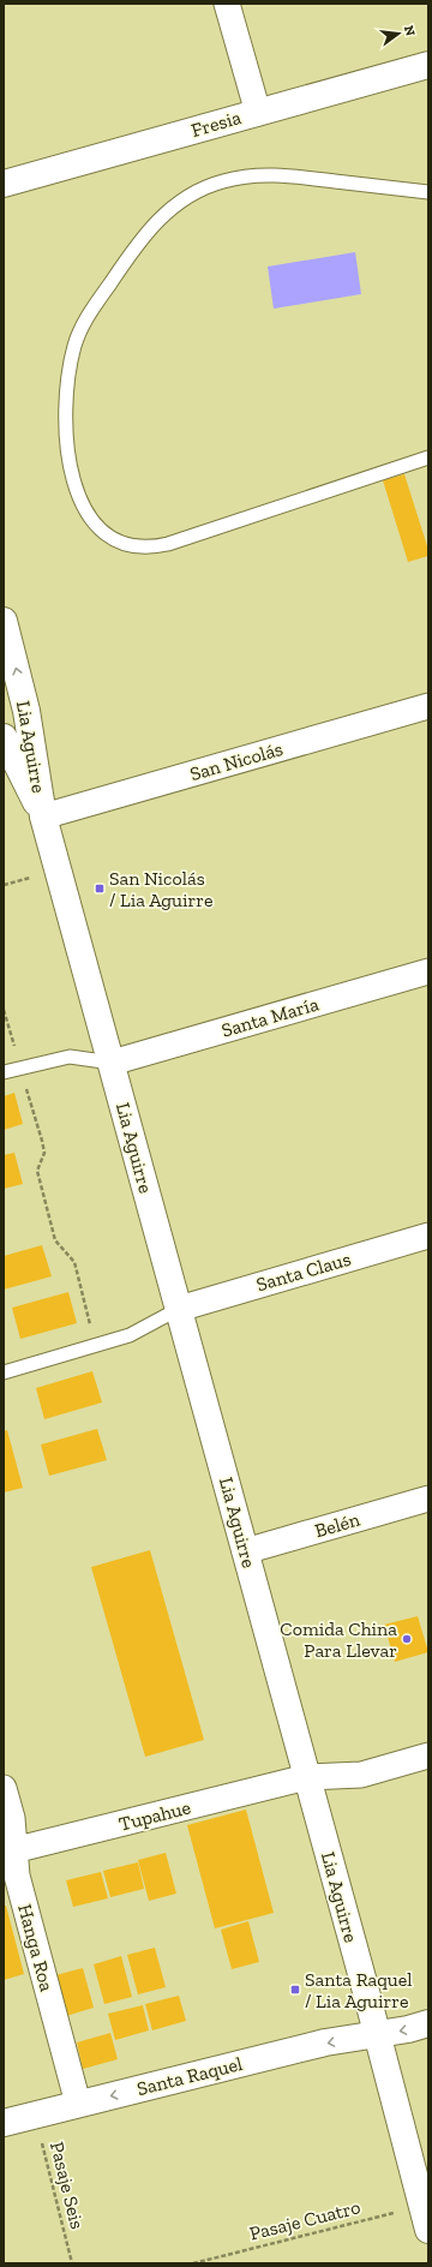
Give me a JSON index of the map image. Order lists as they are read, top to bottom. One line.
{"streets":{"main road":["Fresia","Lia Aguirre","Santa Raquel"],"street":["San Nicolás","Santa María","Santa Claus","Belén","Tupahue","Hanga Roa"],"path":["Pasaje Seis","Pasaje Cuatro"]},"crossings":[["Lia Aguirre","San Nicolás"],["Lia Aguirre","Santa María"],["Lia Aguirre","Santa Claus"],["Lia Aguirre","Belén"],["Lia Aguirre","Tupahue"],["Lia Aguirre","Santa Raquel"],["Lia Aguirre","Pasaje Cuatro"],["Tupahue","Hanga Roa"],["Hanga Roa","Santa Raquel"],["Santa Raquel","Pasaje Seis"]],"one_way":["Santa Raquel"],"places":{"transit":["San Nicolás / Lia Aguirre","Santa Raquel / Lia Aguirre"],"other":["Comida China Para Llevar"]},"north":"right"}
